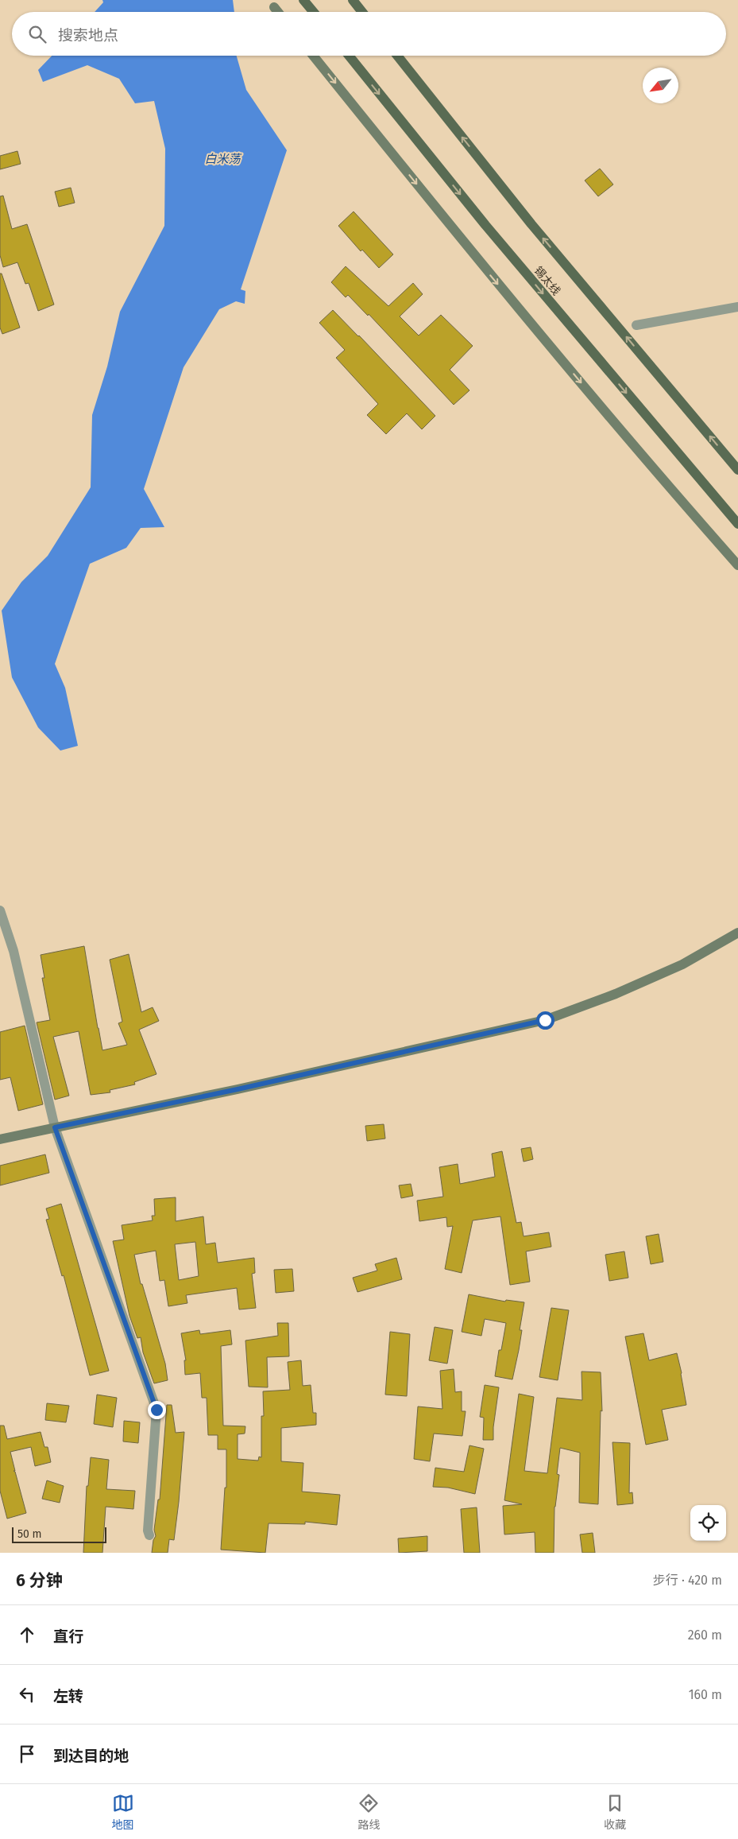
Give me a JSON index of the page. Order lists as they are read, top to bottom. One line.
{"streets":{"main road":["锡太线"]},"water":["白米荡"],"scale_bar":"50 m","north":"bottom left","page":{"search":"搜索地点","scale":"50 m","heading":["6 分钟","步行 · 420 m"],"list":[["直行","260 m"],["左转","160 m"],"到达目的地"],"nav":["地图","路线","收藏"]}}
